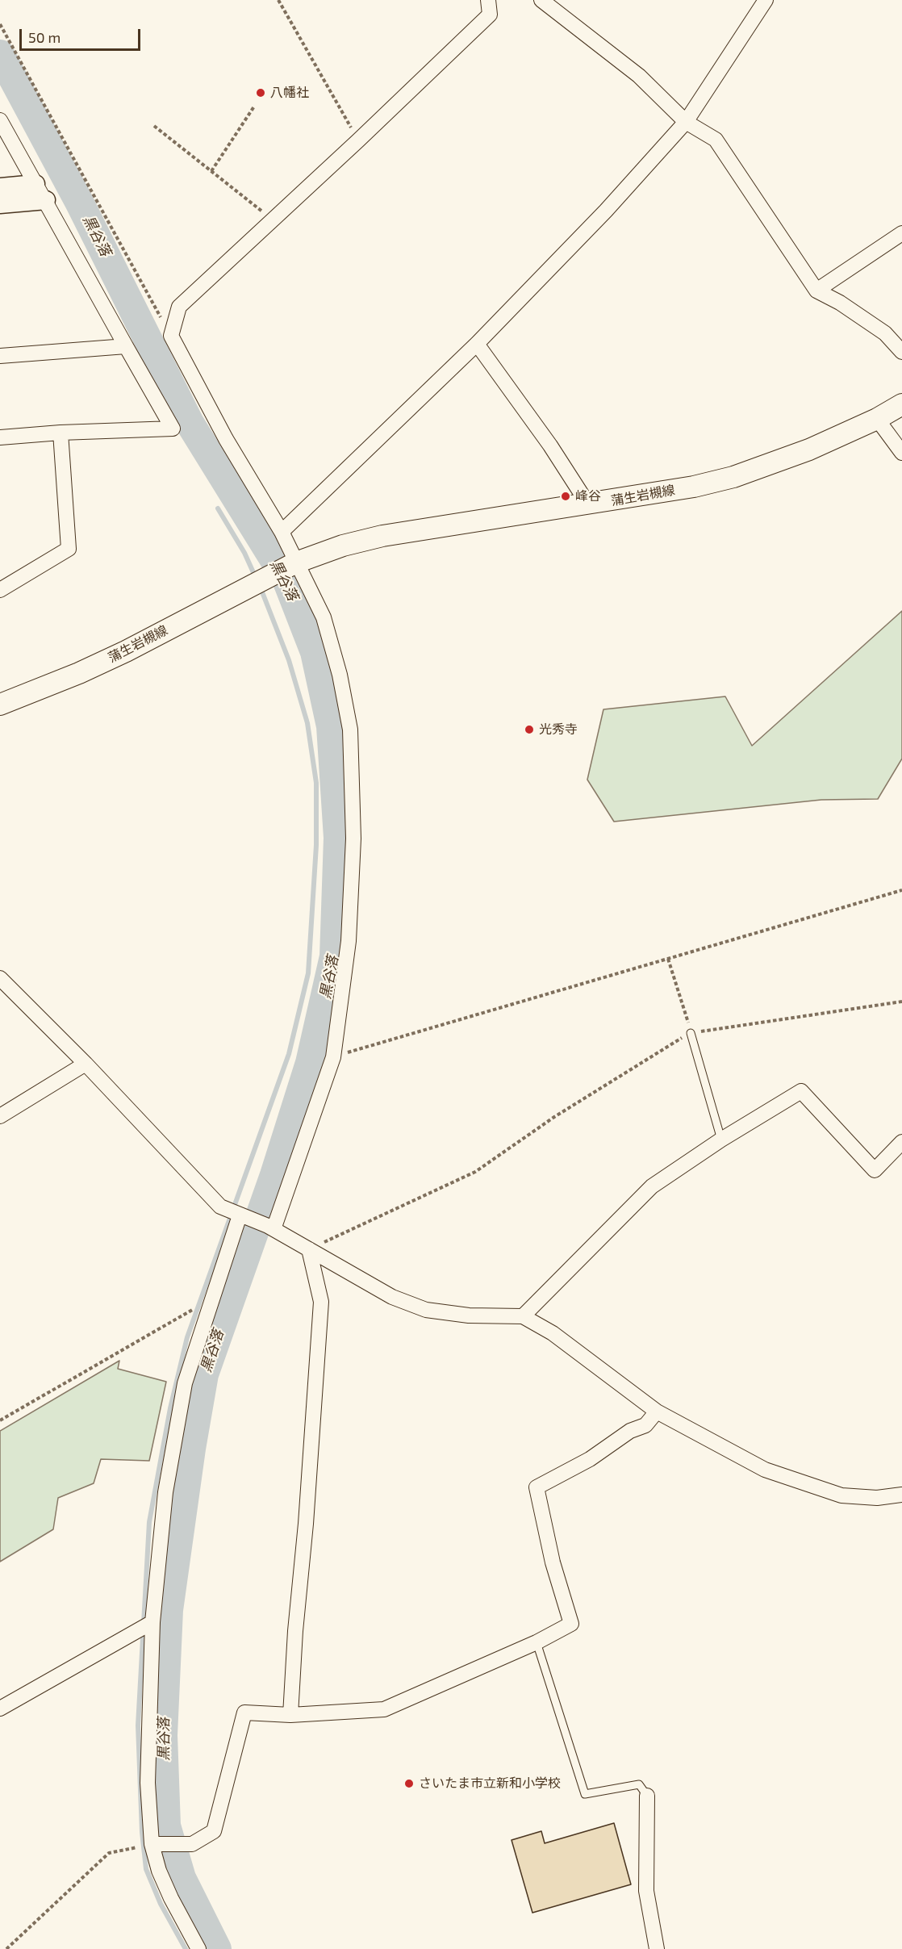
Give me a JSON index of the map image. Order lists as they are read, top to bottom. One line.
{"streets":{"main road":["蒲生岩槻線"]},"water":["黒谷落"],"places":["八幡社","峰谷","光秀寺","さいたま市立新和小学校"],"scale_bar":"50 m"}
